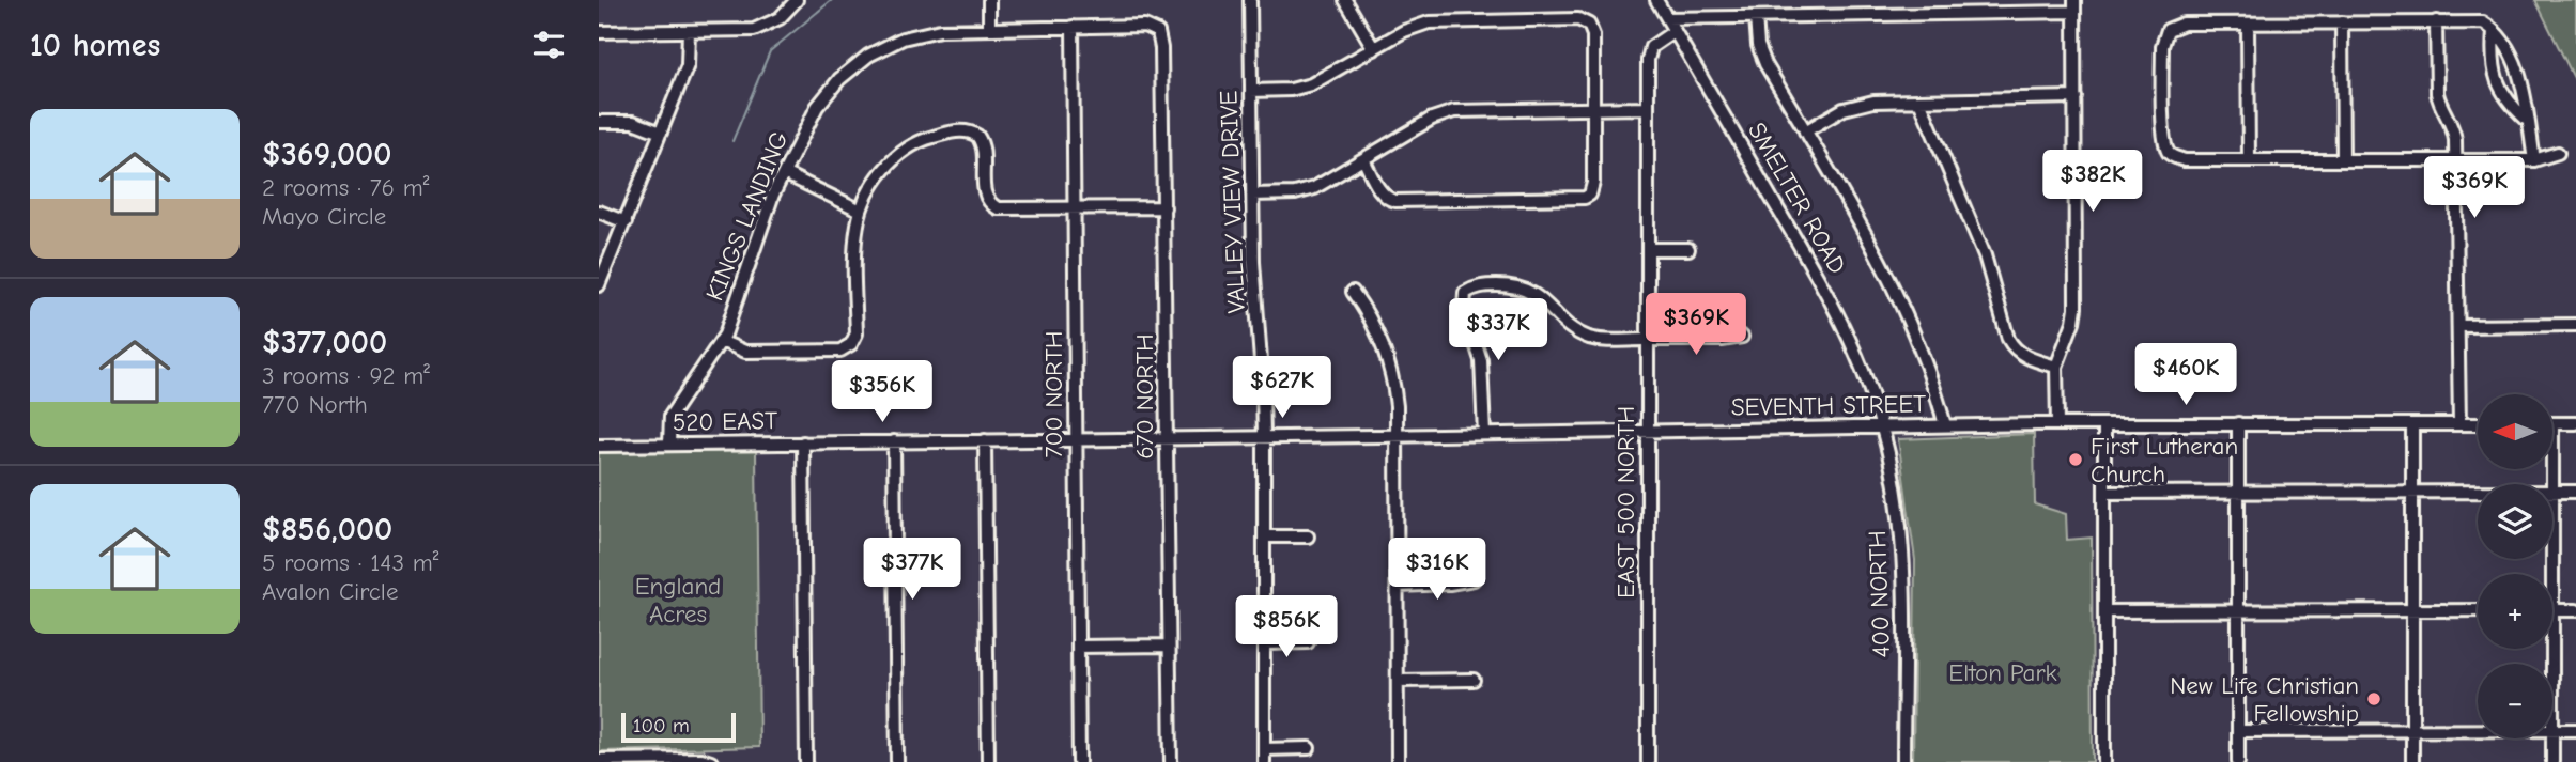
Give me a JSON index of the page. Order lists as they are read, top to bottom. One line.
{"streets":{"street":["SMELTER ROAD","VALLEY VIEW DRIVE","KINGS LANDING","700 NORTH","670 NORTH","SEVENTH STREET","520 EAST","EAST 500 NORTH","400 NORTH"]},"crossings":[["SMELTER ROAD","SEVENTH STREET"],["SMELTER ROAD","EAST 500 NORTH"],["SMELTER ROAD","400 NORTH"],["VALLEY VIEW DRIVE","SEVENTH STREET"],["KINGS LANDING","700 NORTH"],["KINGS LANDING","670 NORTH"],["KINGS LANDING","520 EAST"],["700 NORTH","520 EAST"],["670 NORTH","SEVENTH STREET"],["670 NORTH","520 EAST"],["SEVENTH STREET","520 EAST"],["SEVENTH STREET","EAST 500 NORTH"],["SEVENTH STREET","400 NORTH"]],"parks":["England Acres","Elton Park"],"places":["First Lutheran Church","New Life Christian Fellowship"],"scale_bar":"100 m","north":"left","page":{"heading":"10 homes","list":[{"name":"$369,000","note":"2 rooms · 76 m² · Mayo Circle"},{"name":"$377,000","note":"3 rooms · 92 m² · 770 North"},{"name":"$856,000","note":"5 rooms · 143 m² · Avalon Circle"}],"price":["$382K","$369K","$369K","$337K","$460K","$627K","$356K","$377K","$316K","$856K"],"map_buttons":["+","−"],"scale":"100 m"}}
